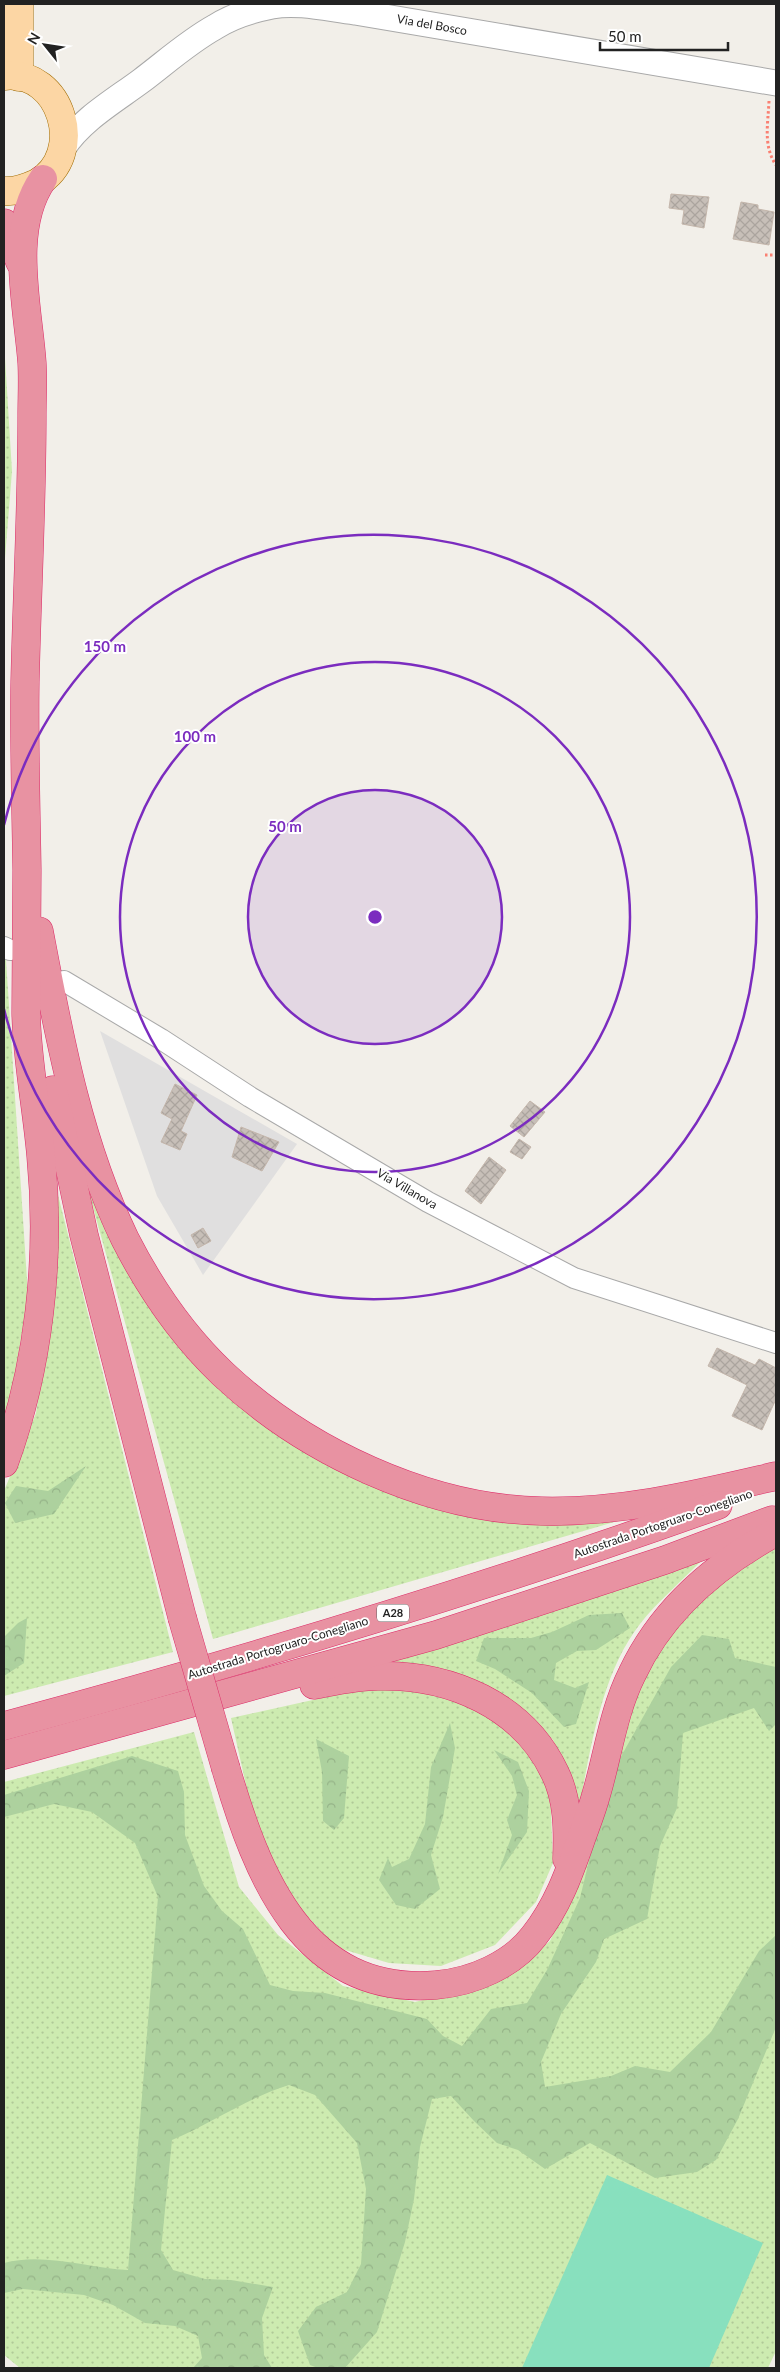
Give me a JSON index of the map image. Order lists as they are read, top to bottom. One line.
{"streets":{"highway":["Autostrada Portogruaro-Conegliano","A28"],"street":["Via del Bosco","Via Villanova"]},"scale_bar":"50 m","north":"top left","rings":["150 m","100 m","50 m"]}
